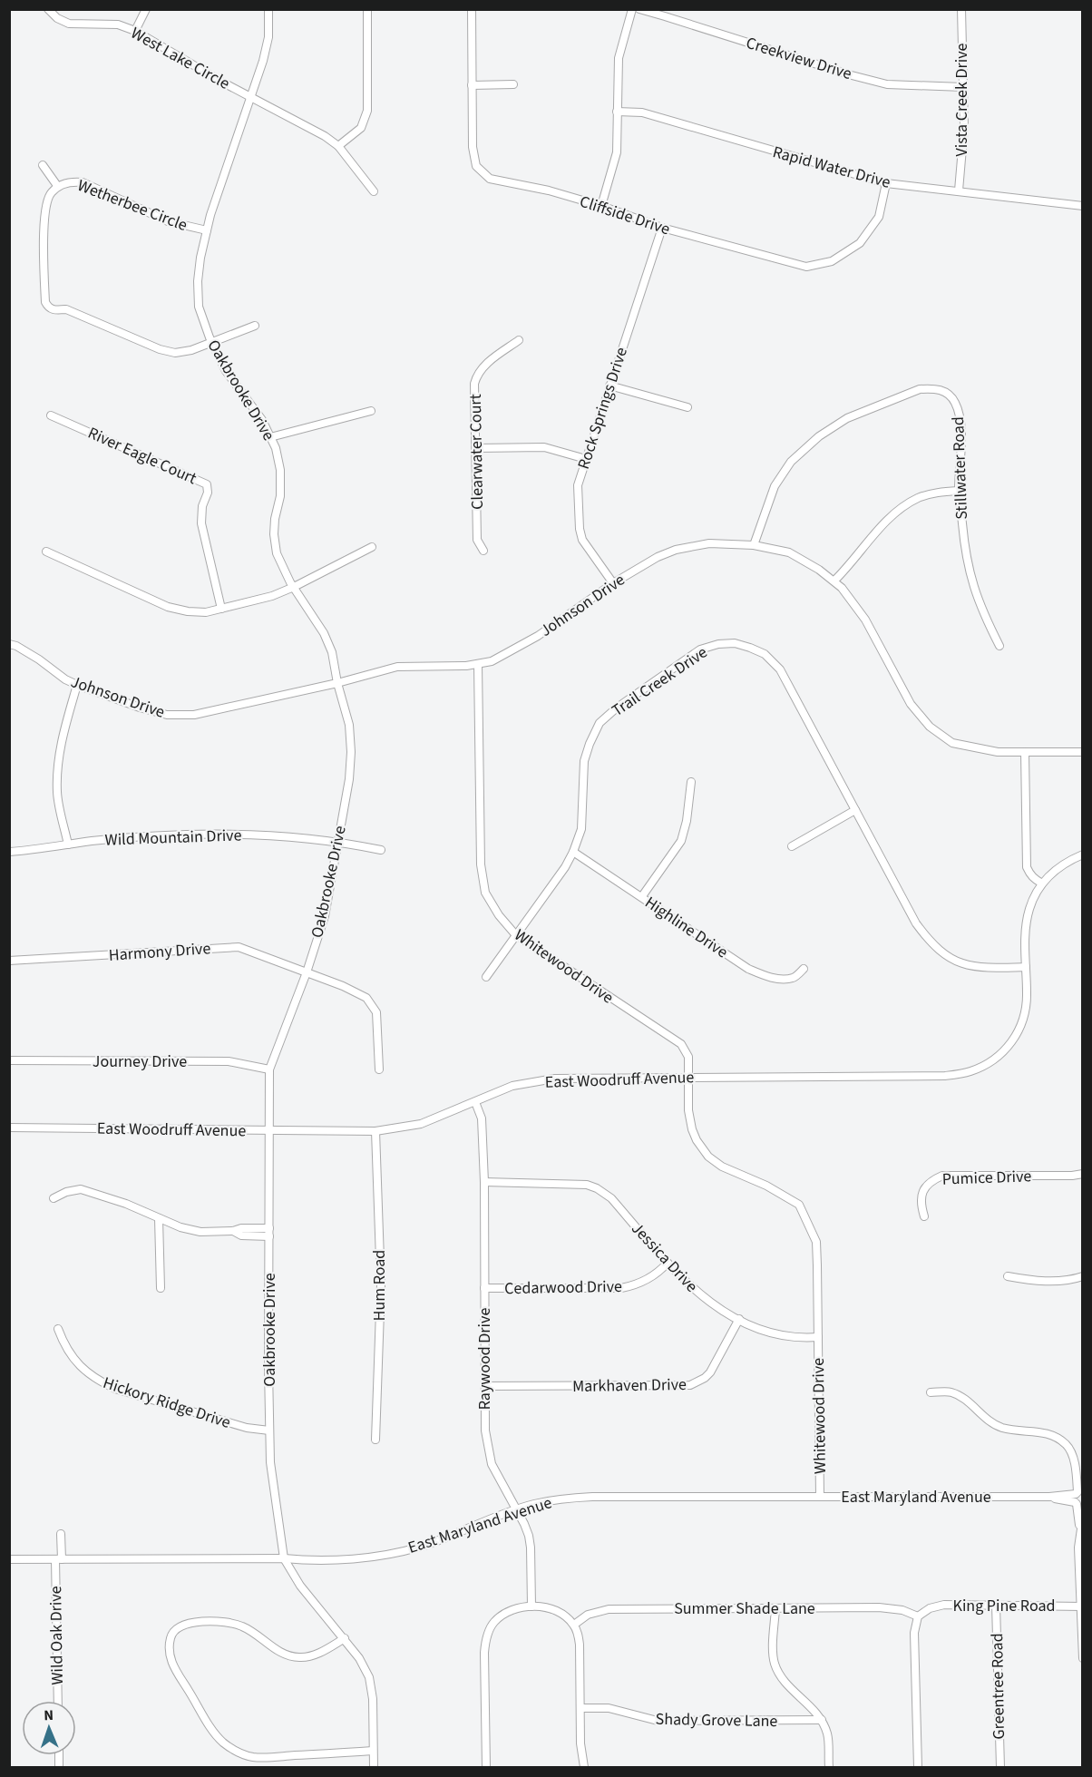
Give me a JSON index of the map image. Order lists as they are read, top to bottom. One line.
{"streets":{"street":["West Lake Circle","Creekview Drive","Vista Creek Drive","Rapid Water Drive","Wetherbee Circle","Cliffside Drive","Oakbrooke Drive","Rock Springs Drive","Clearwater Court","River Eagle Court","Stillwater Road","Johnson Drive","Trail Creek Drive","Wild Mountain Drive","Highline Drive","Harmony Drive","Whitewood Drive","Journey Drive","East Woodruff Avenue","Pumice Drive","Jessica Drive","Hum Road","Cedarwood Drive","Raywood Drive","Markhaven Drive","Hickory Ridge Drive","East Maryland Avenue","King Pine Road","Summer Shade Lane","Wild Oak Drive","Greentree Road","Shady Grove Lane"]},"crossings":[["West Lake Circle","Oakbrooke Drive"],["Creekview Drive","Vista Creek Drive"],["Vista Creek Drive","Rapid Water Drive"],["Rapid Water Drive","Cliffside Drive"],["Wetherbee Circle","Oakbrooke Drive"],["Cliffside Drive","Rock Springs Drive"],["Oakbrooke Drive","Johnson Drive"],["Oakbrooke Drive","Wild Mountain Drive"],["Oakbrooke Drive","Harmony Drive"],["Oakbrooke Drive","Journey Drive"],["Oakbrooke Drive","East Woodruff Avenue"],["Oakbrooke Drive","Hickory Ridge Drive"],["Oakbrooke Drive","East Maryland Avenue"],["Rock Springs Drive","Johnson Drive"],["Stillwater Road","Johnson Drive"],["Johnson Drive","Whitewood Drive"],["Trail Creek Drive","Highline Drive"],["Trail Creek Drive","Whitewood Drive"],["Trail Creek Drive","East Woodruff Avenue"],["Whitewood Drive","East Woodruff Avenue"],["Whitewood Drive","Jessica Drive"],["Whitewood Drive","East Maryland Avenue"],["East Woodruff Avenue","Hum Road"],["East Woodruff Avenue","Raywood Drive"],["Jessica Drive","Cedarwood Drive"],["Jessica Drive","Raywood Drive"],["Jessica Drive","Markhaven Drive"],["Cedarwood Drive","Raywood Drive"],["Raywood Drive","Markhaven Drive"],["Raywood Drive","East Maryland Avenue"],["East Maryland Avenue","Wild Oak Drive"],["King Pine Road","Summer Shade Lane"],["King Pine Road","Greentree Road"]],"north":"top"}
